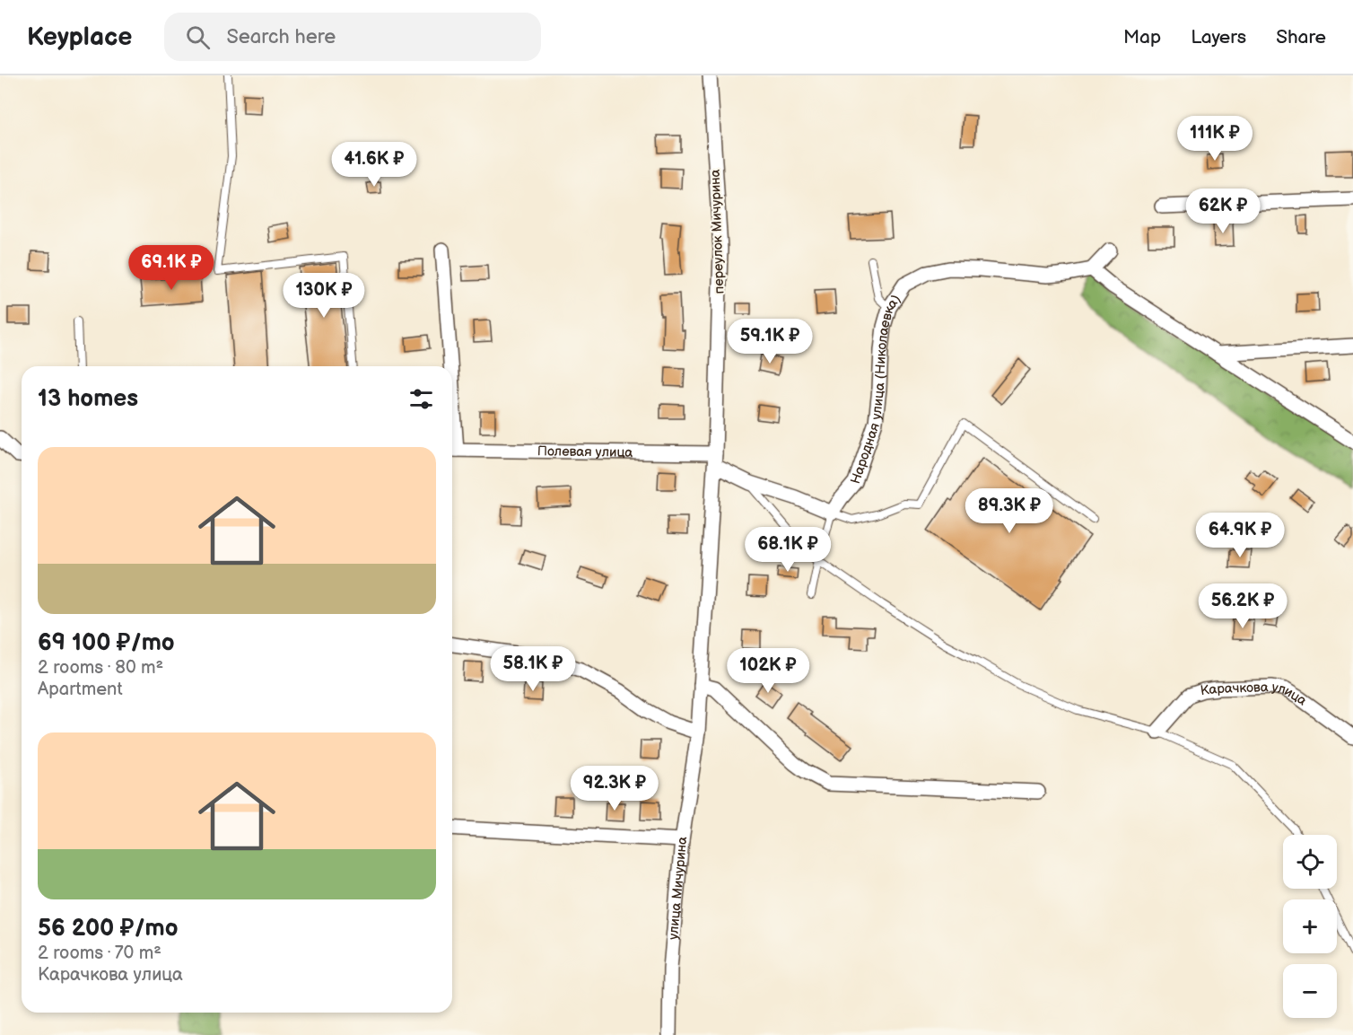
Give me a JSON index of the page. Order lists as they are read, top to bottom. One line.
{"streets":{"street":["переулок Мичурина","Народная улица (Николаевка)","Полевая улица","Карачкова улица","улица Мичурина"]},"crossings":[["переулок Мичурина","Полевая улица"],["переулок Мичурина","улица Мичурина"],["Полевая улица","улица Мичурина"]],"page":{"header":"Keyplace","search":"Search here","nav":["Map","Layers","Share"],"price":["111K ₽","41.6K ₽","62K ₽","69.1K ₽","130K ₽","59.1K ₽","89.3K ₽","64.9K ₽","68.1K ₽","56.2K ₽","58.1K ₽","102K ₽","92.3K ₽"],"heading":"13 homes","list":[{"name":"69 100 ₽/mo","note":"2 rooms · 80 m² · Apartment"},{"name":"56 200 ₽/mo","note":"2 rooms · 70 m² · Карачкова улица"}],"map_buttons":["+","−"]}}
